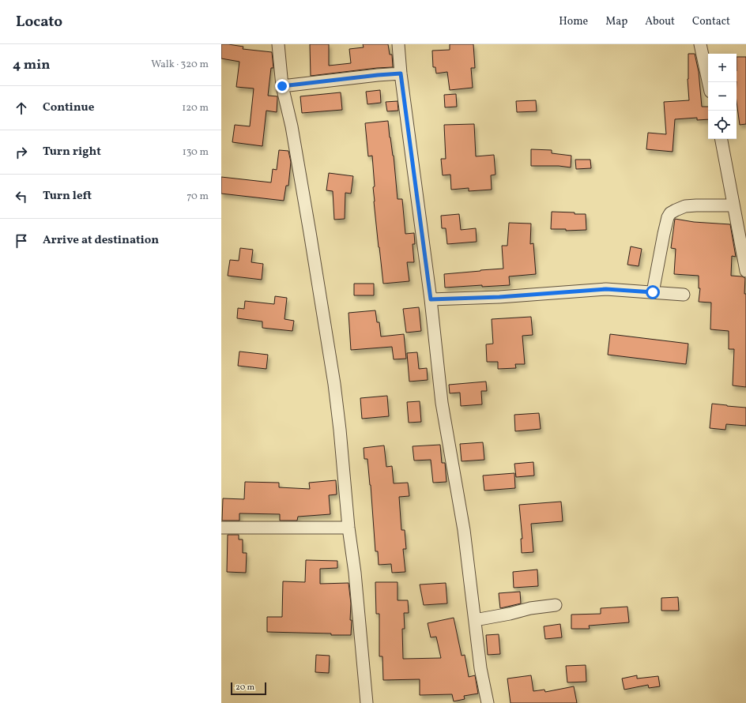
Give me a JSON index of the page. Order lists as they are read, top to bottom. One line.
{"scale_bar":"20 m","page":{"header":"Locato","nav":["Home","Map","About","Contact"],"heading":["4 min","Walk · 320 m"],"map_buttons":["+","−"],"list":[["Continue","120 m"],["Turn right","130 m"],["Turn left","70 m"],"Arrive at destination"],"scale":"20 m"}}
